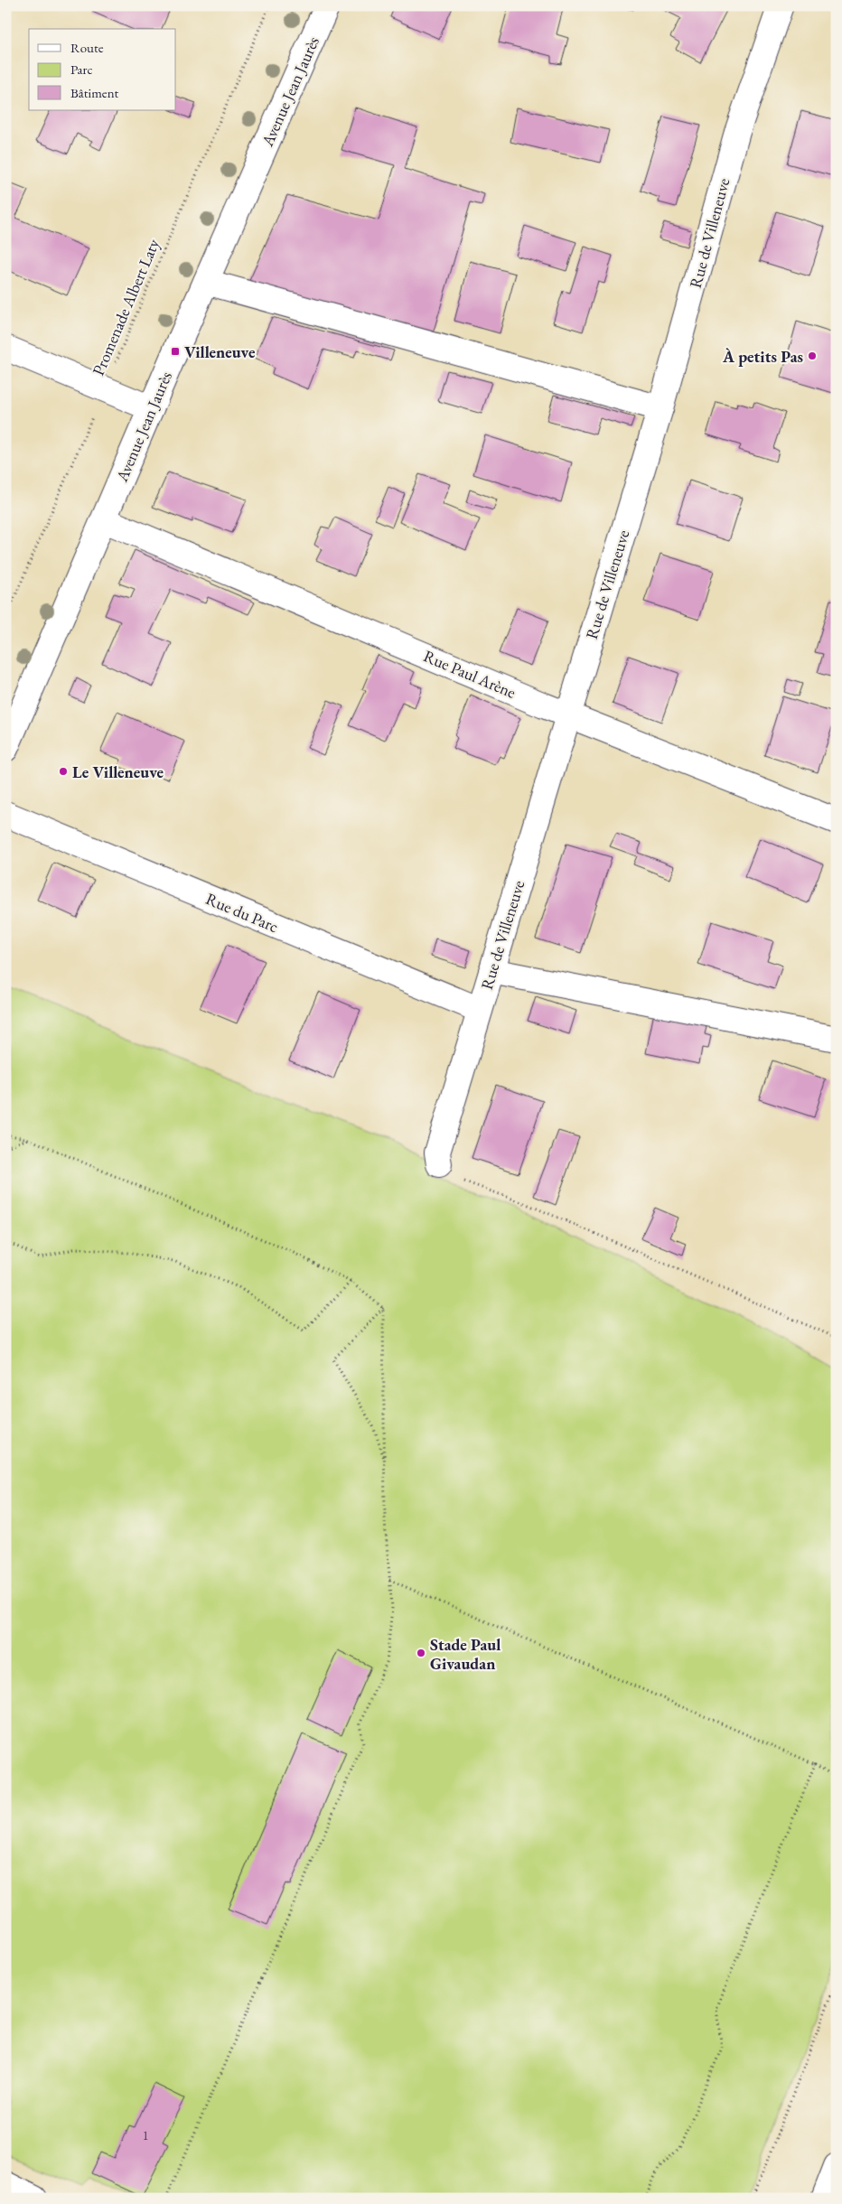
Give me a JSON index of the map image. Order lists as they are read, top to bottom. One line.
{"streets":{"street":["Avenue Jean Jaurès","Rue de Villeneuve","Rue Paul Arène","Rue du Parc"],"path":["Promenade Albert Laty"]},"crossings":[["Avenue Jean Jaurès","Rue Paul Arène"],["Rue de Villeneuve","Rue Paul Arène"],["Rue de Villeneuve","Rue du Parc"]],"places":{"transit":["Villeneuve"],"other":["À petits Pas","Le Villeneuve","Stade Paul Givaudan"]},"house_numbers":["1"],"legend":["Route","Parc","Bâtiment"]}
